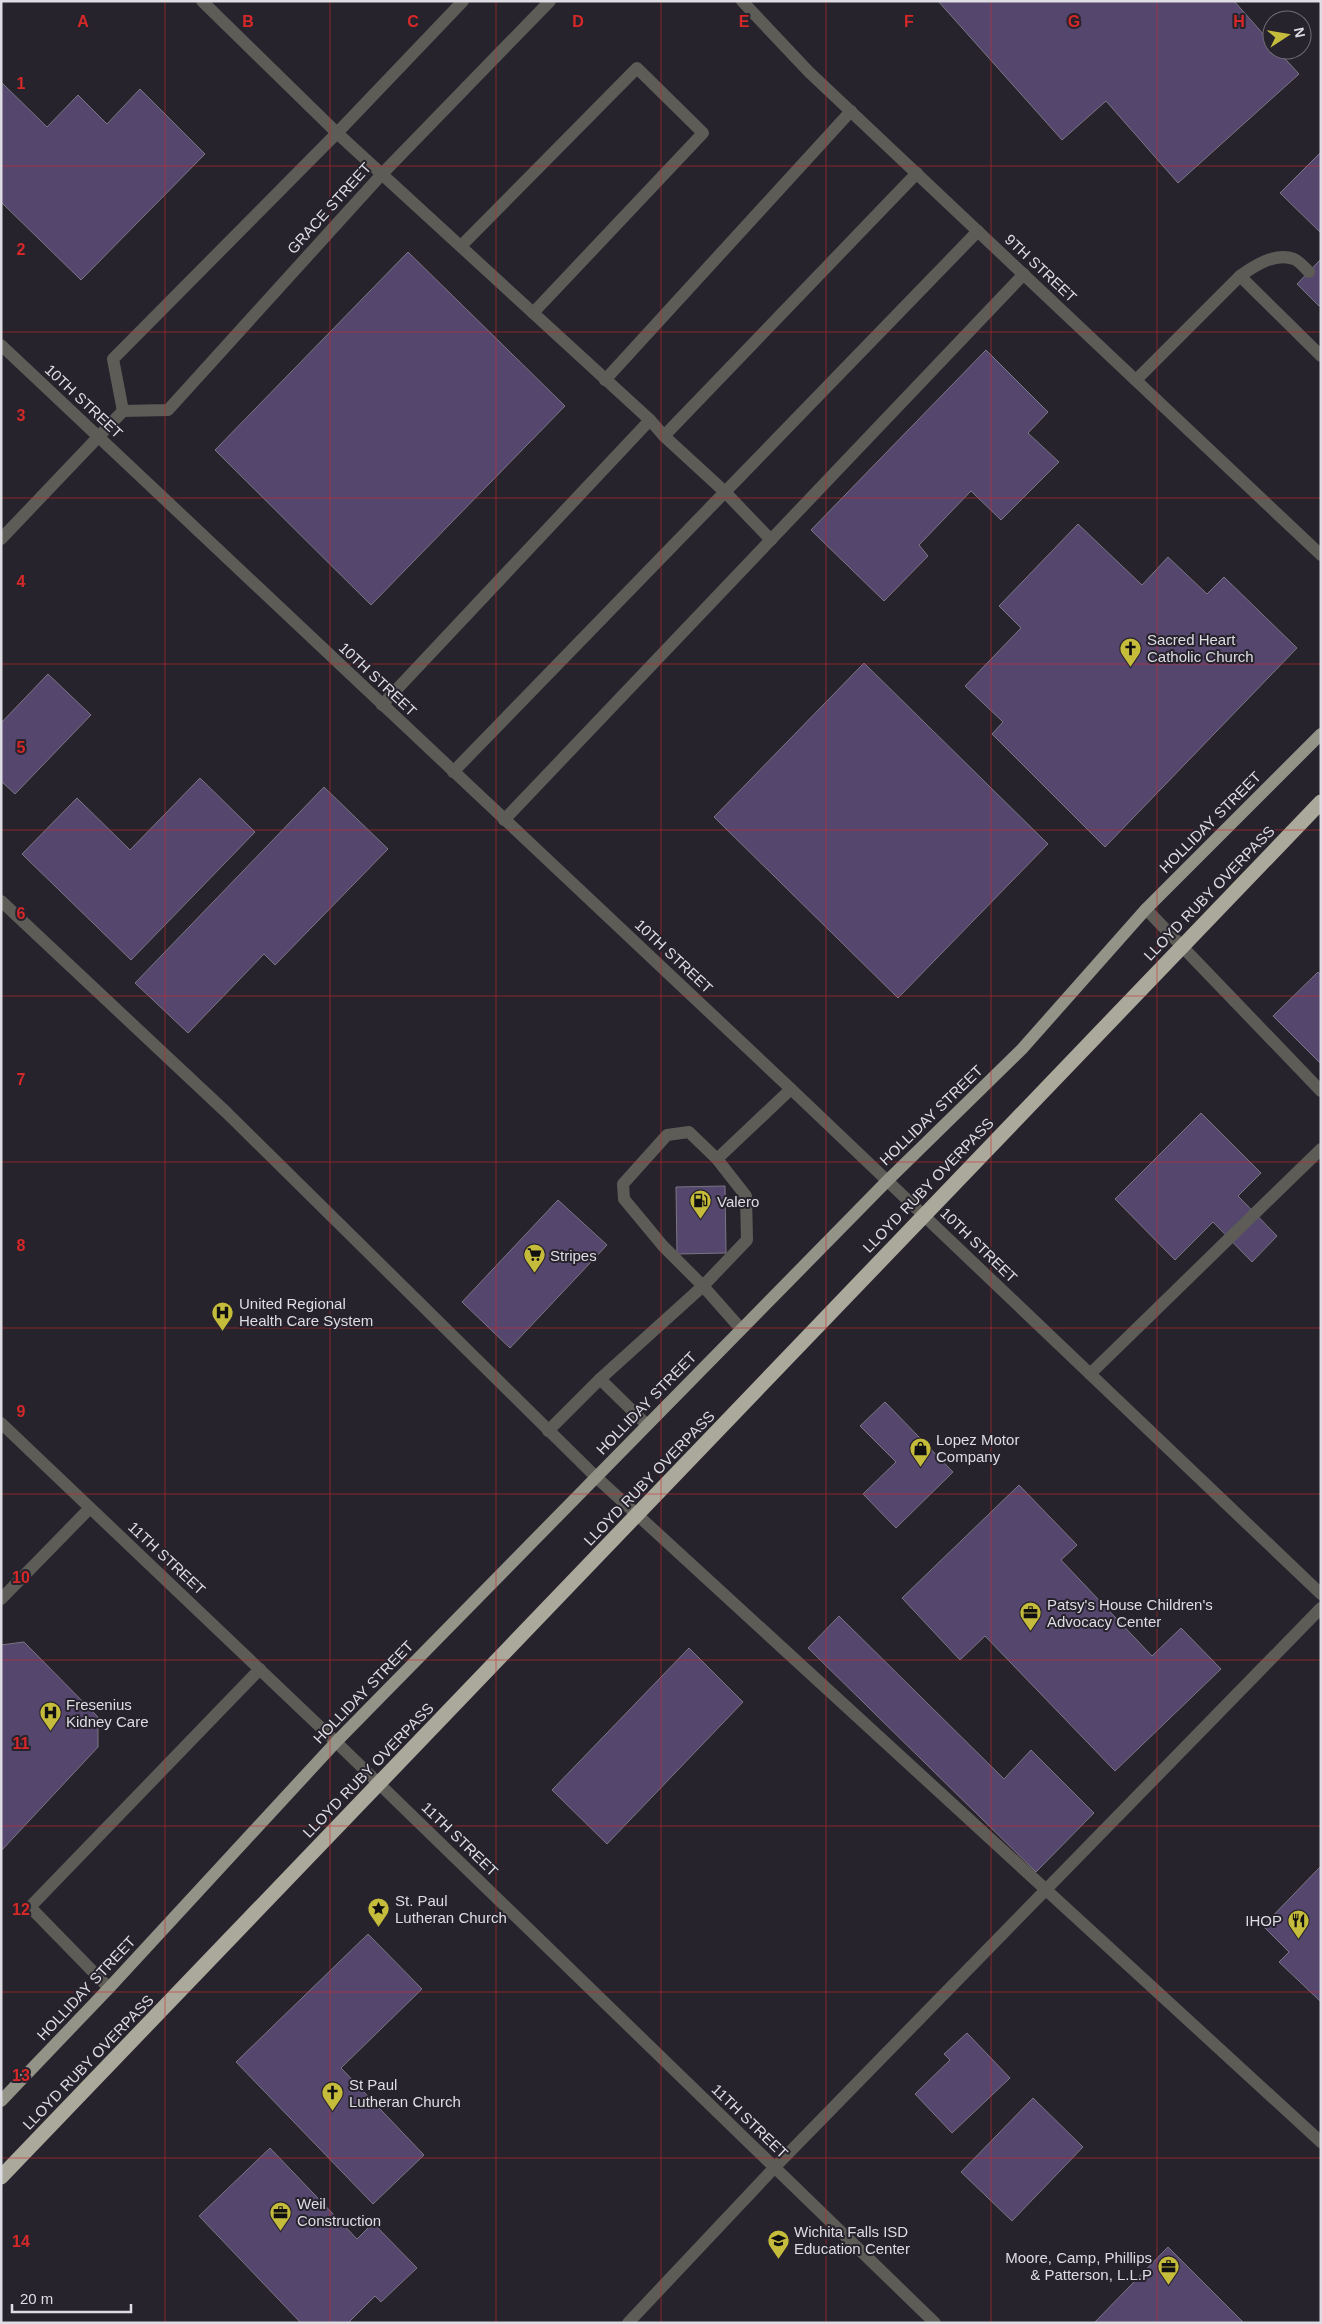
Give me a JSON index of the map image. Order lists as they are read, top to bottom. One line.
{"streets":{"highway":["LLOYD RUBY OVERPASS"],"main road":["HOLLIDAY STREET"],"street":["GRACE STREET","9TH STREET","10TH STREET","11TH STREET"]},"crossings":[["10TH STREET","HOLLIDAY STREET"],["HOLLIDAY STREET","11TH STREET"]],"places":{"church":["Sacred Heart Catholic Church","St Paul Lutheran Church"],"fuel station":["Valero"],"supermarket":["Stripes"],"hospital":["United Regional Health Care System","Fresenius Kidney Care"],"shop":["Lopez Motor Company"],"office":["Patsy's House Children's Advocacy Center","Weil Construction","Moore, Camp, Phillips & Patterson, L.L.P"],"place":["St. Paul Lutheran Church"],"restaurant":["IHOP"],"school or university":["Wichita Falls ISD Education Center"]},"scale_bar":"20 m","north":"right","grid":{"columns":["A","B","C","D","E","F","G","H"],"rows":["1","2","3","4","5","6","7","8","9","10","11","12","13","14"]}}
